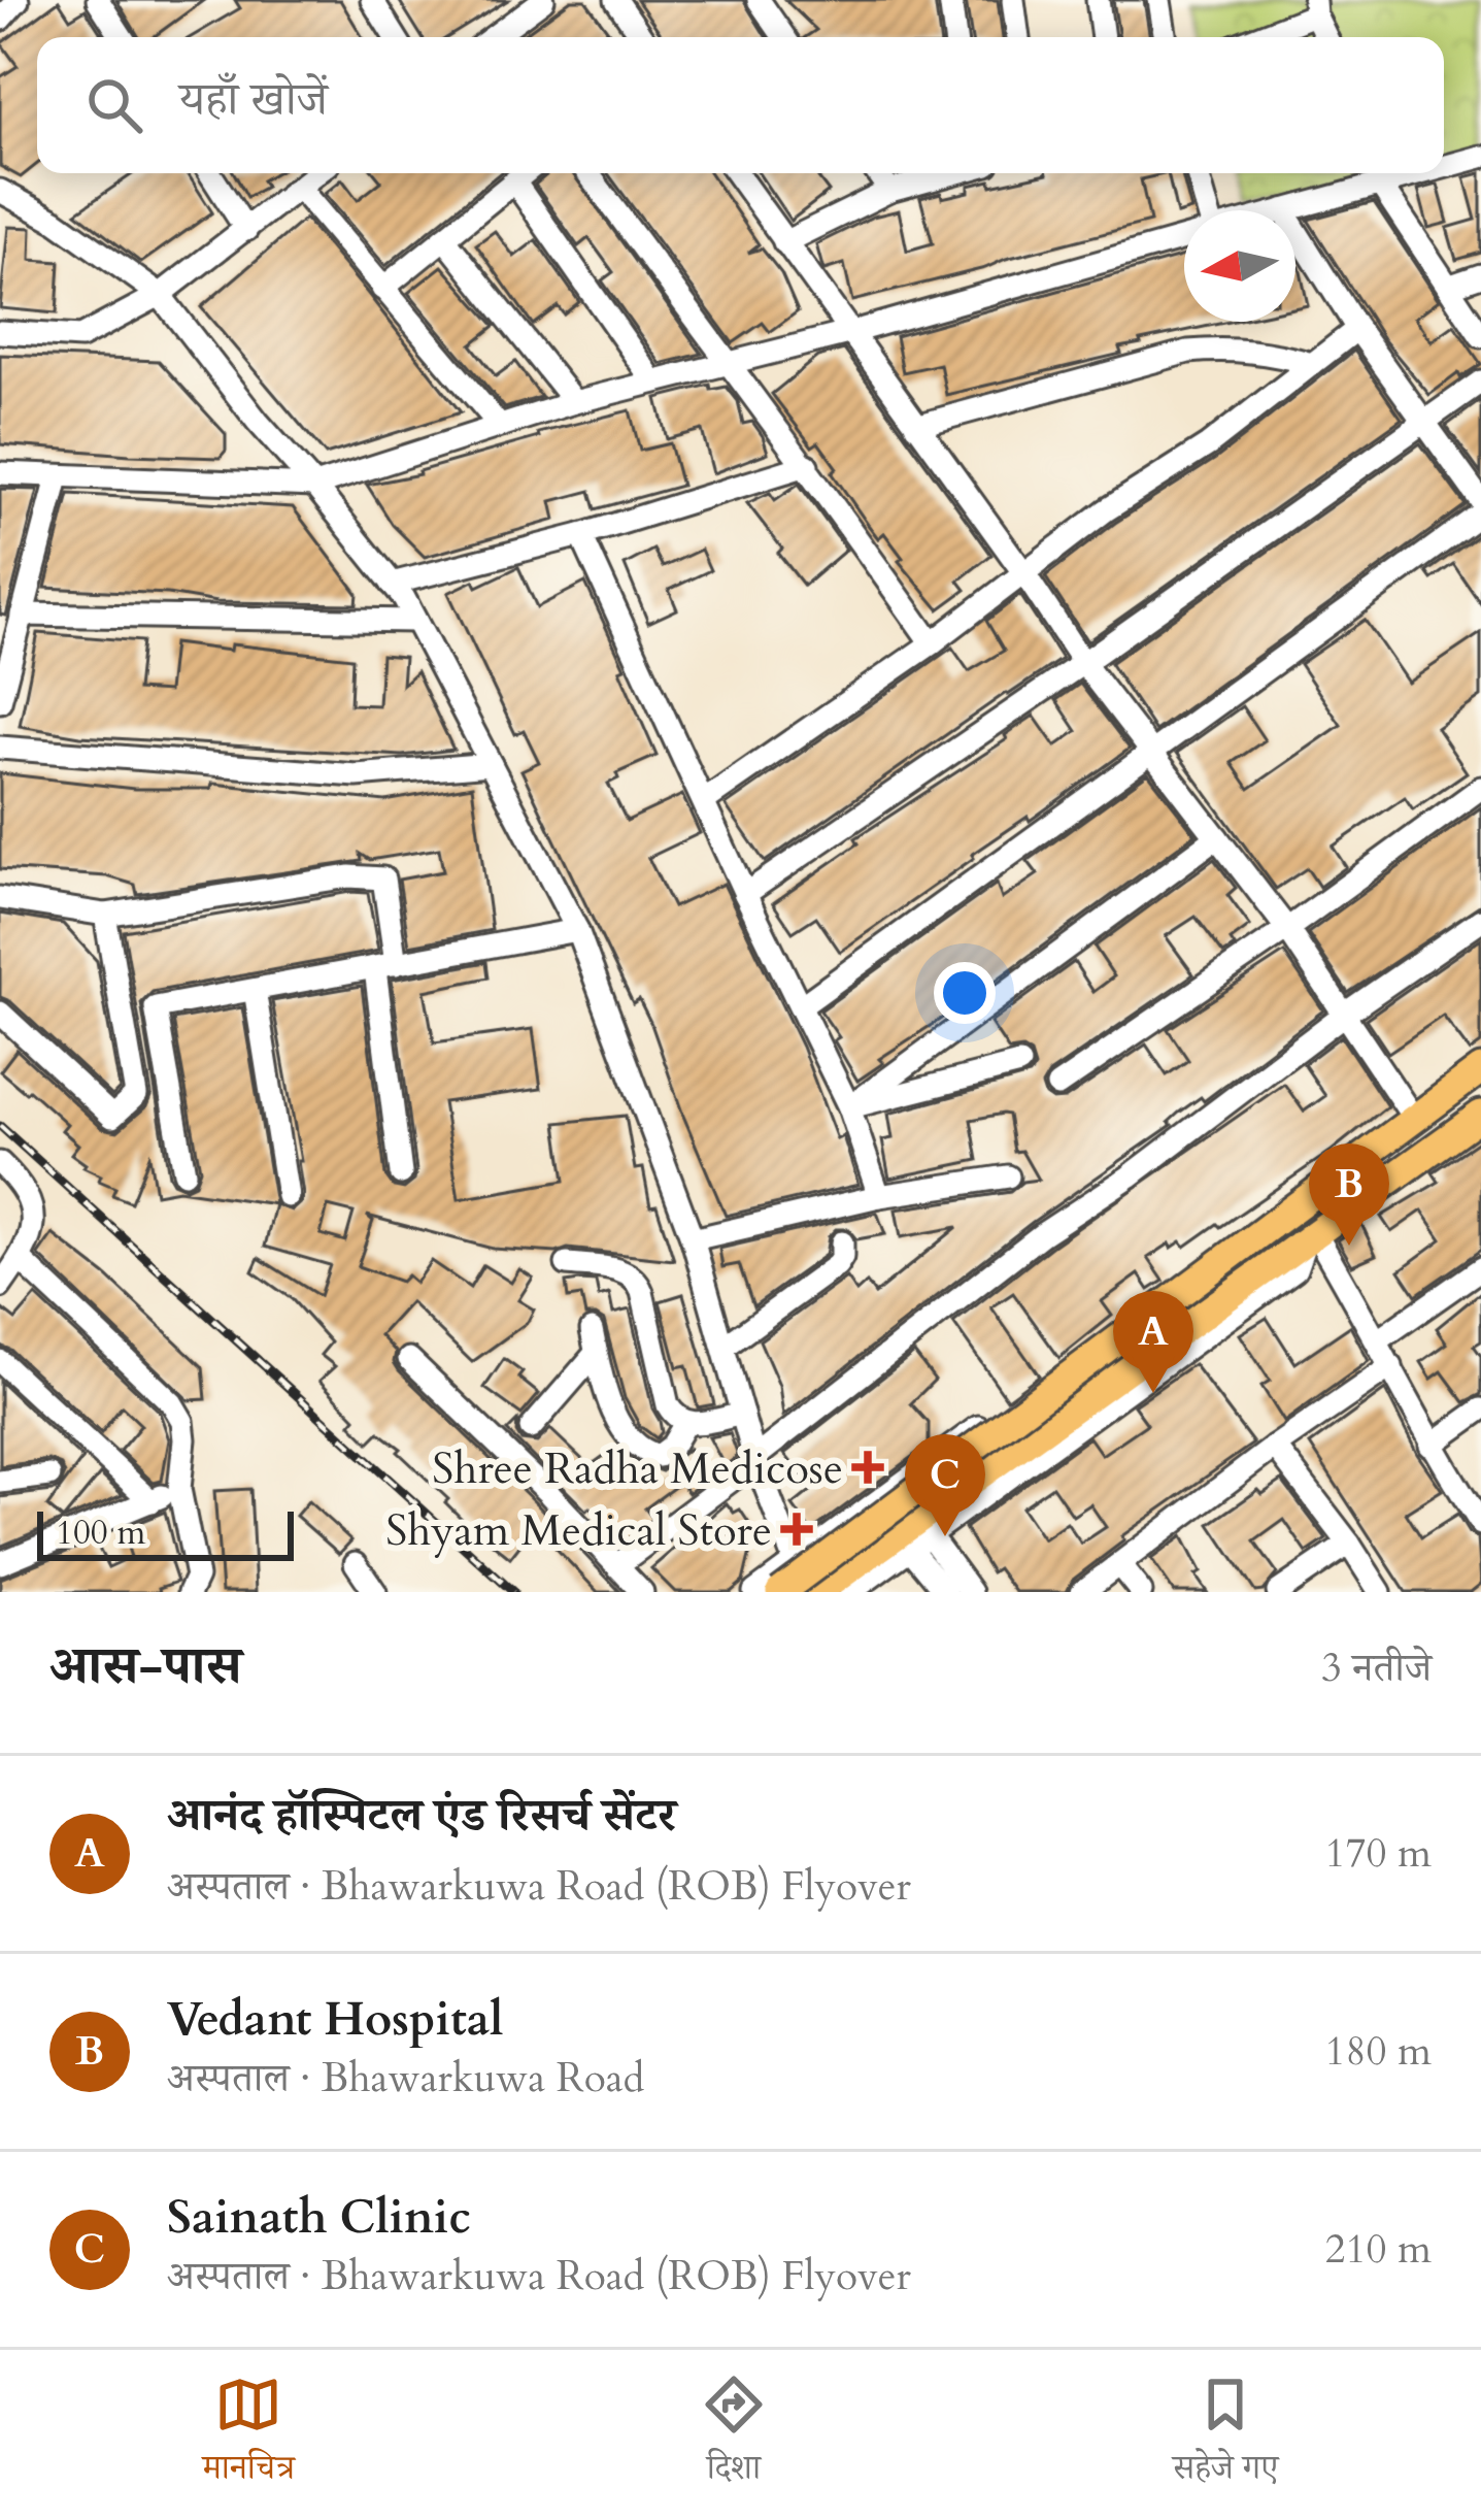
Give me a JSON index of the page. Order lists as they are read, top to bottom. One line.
{"places":{"health":["Shree Radha Medicose","Shyam Medical Store"]},"scale_bar":"100 m","north":"left","page":{"search":"यहाँ खोजें","pins":["B","A","C"],"scale":"100 m","heading":["आस-पास","3 नतीजे"],"list":[{"mark":"A","name":"आनंद हॉस्पिटल एंड रिसर्च सेंटर","note":"अस्पताल · Bhawarkuwa Road (ROB) Flyover","value":"170 m"},{"mark":"B","name":"Vedant Hospital","note":"अस्पताल · Bhawarkuwa Road","value":"180 m"},{"mark":"C","name":"Sainath Clinic","note":"अस्पताल · Bhawarkuwa Road (ROB) Flyover","value":"210 m"}],"nav":["मानचित्र","दिशा","सहेजे गए"]}}
